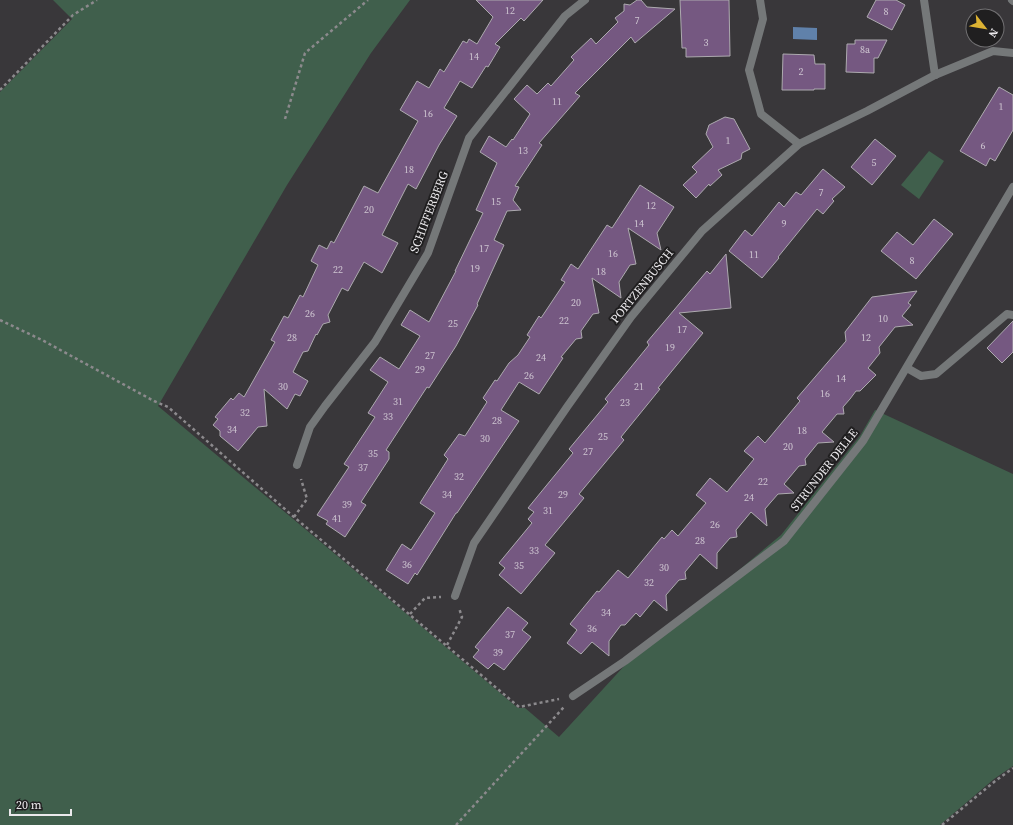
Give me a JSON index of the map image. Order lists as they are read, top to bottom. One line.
{"streets":{"street":["SCHIFFERBERG","PORTZENBUSCH","STRUNDER DELLE"]},"house_numbers":["12","8","7","3","8a","14","2","11","1","16","1","6","13","5","18","7","15","12","20","14","9","17","16","11","8","19","22","18","20","26","10","22","25","17","28","12","19","27","24","29","26","14","30","21","16","31","23","32","33","28","34","18","25","30","20","27","35","37","32","22","34","29","24","39","31","41","26","28","33","36","35","30","32","34","36","37","39"],"scale_bar":"20 m","north":"bottom right"}
